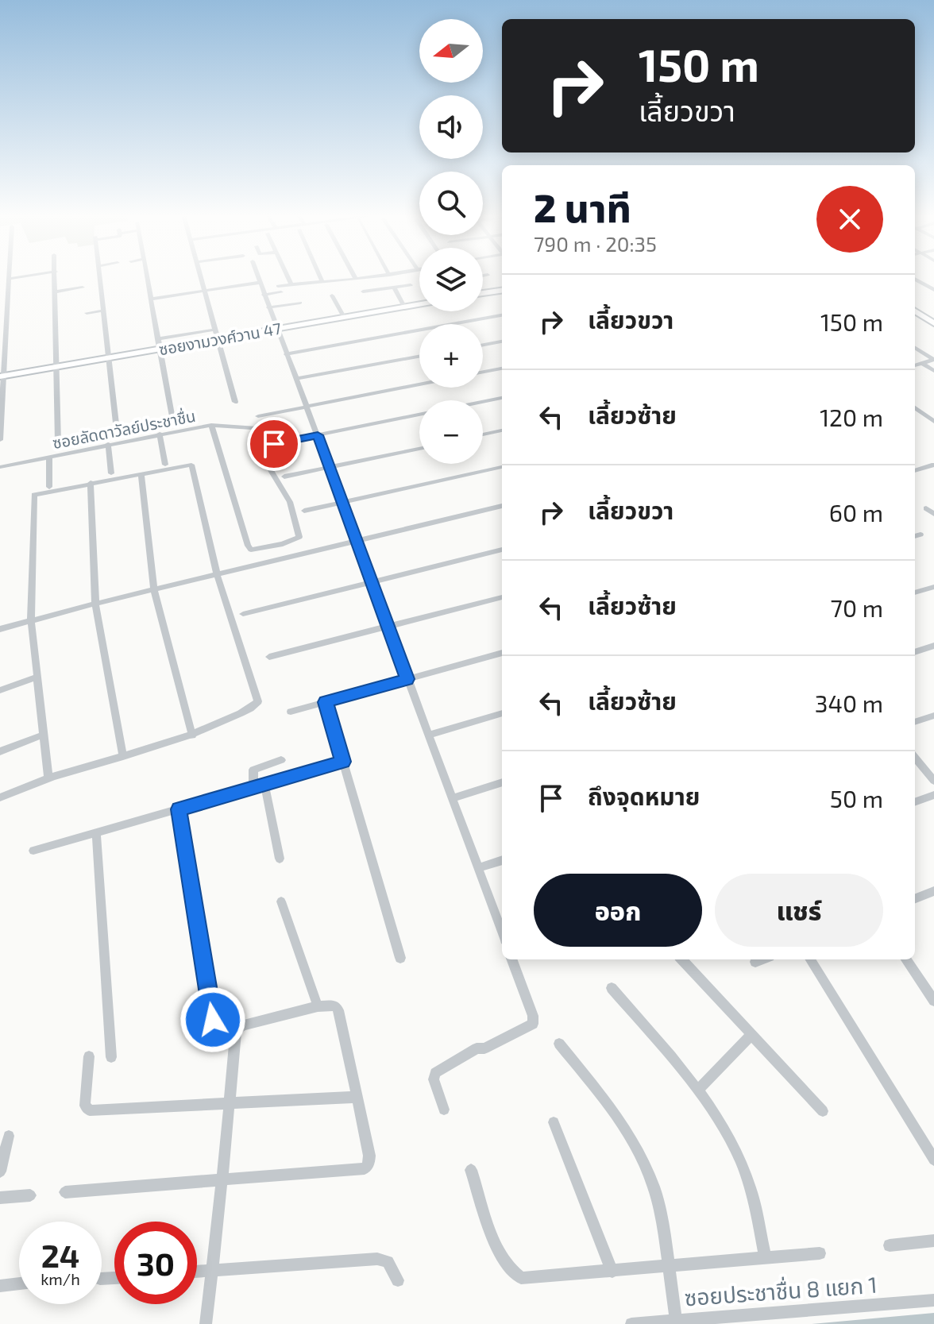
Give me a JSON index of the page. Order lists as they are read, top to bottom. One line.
{"streets":{"street":["ซอยงามวงศ์วาน 47","ซอยลัดดาวัลย์ประชาชื่น","ซอยประชาชื่น 8 แยก 1"]},"north":"left","page":{"map_buttons":["+","−"],"turn":["150 m","เลี้ยวขวา"],"heading":["2 นาที","790 m · 20:35"],"list":[{"name":"เลี้ยวขวา","value":"150 m"},{"name":"เลี้ยวซ้าย","value":"120 m"},{"name":"เลี้ยวขวา","value":"60 m"},{"name":"เลี้ยวซ้าย","value":"70 m"},{"name":"เลี้ยวซ้าย","value":"340 m"},{"name":"ถึงจุดหมาย","value":"50 m"}],"buttons":["ออก","แชร์"],"speed":"24 km/h","limit":"30"}}
